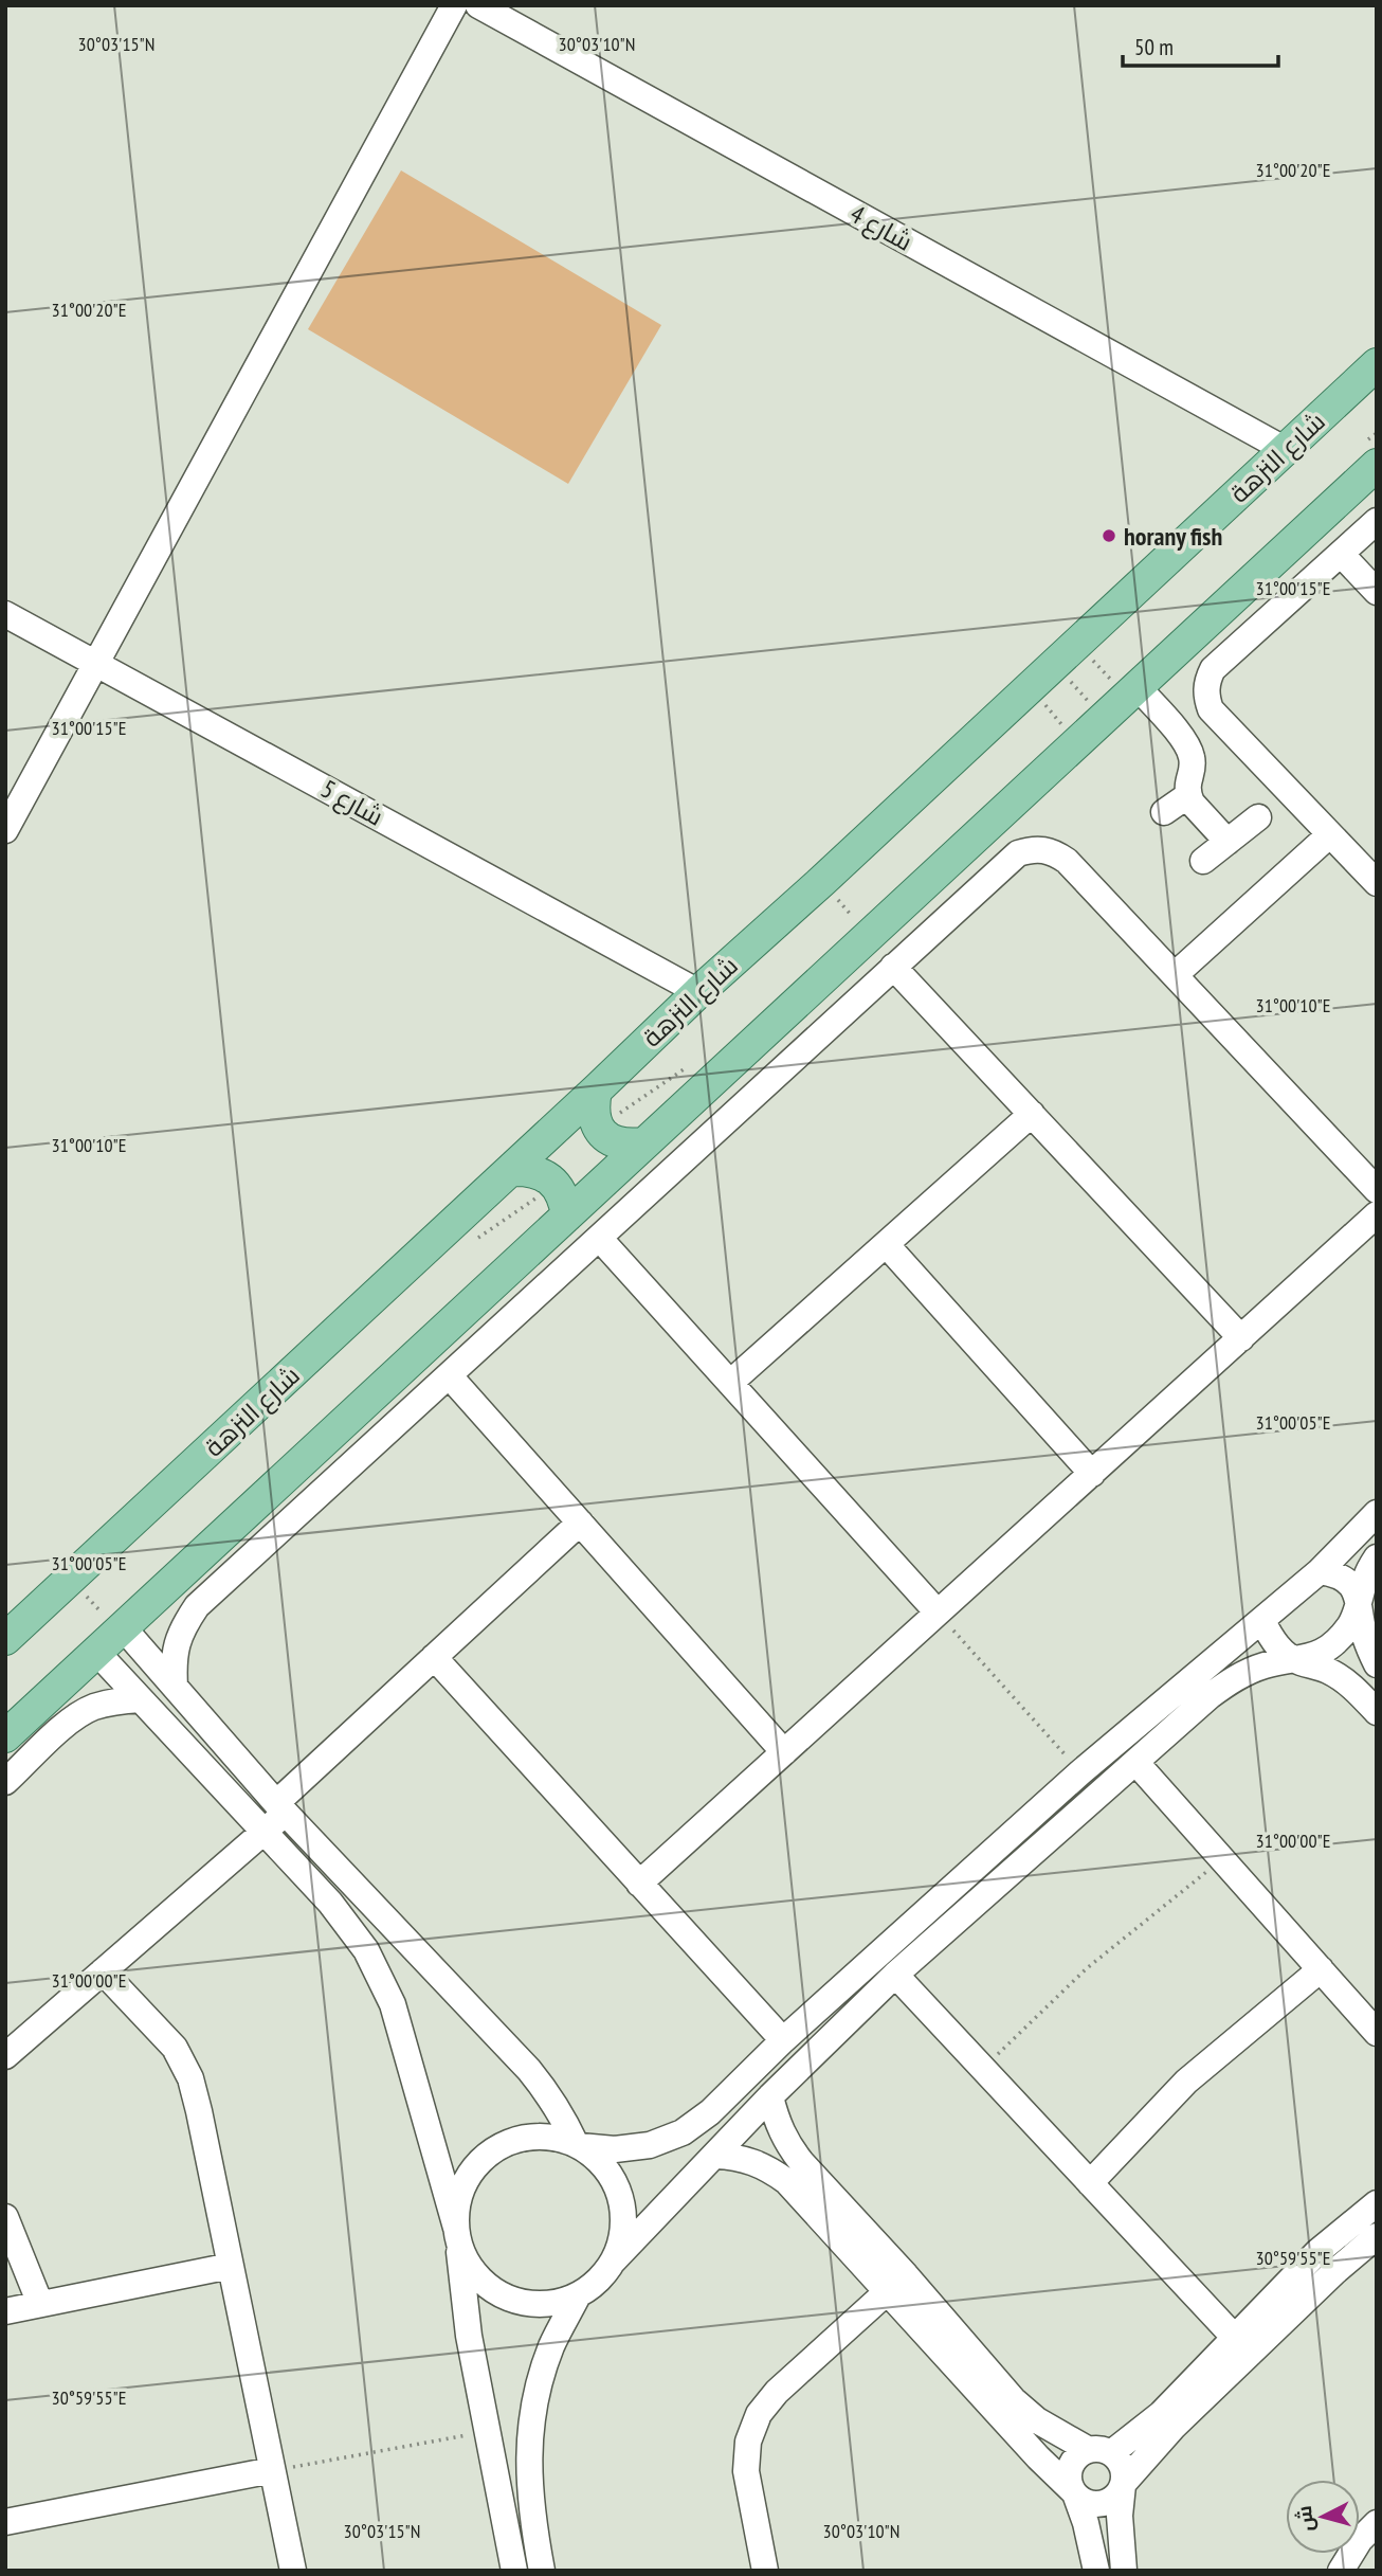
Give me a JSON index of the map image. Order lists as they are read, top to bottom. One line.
{"streets":{"main road":["شارع النزهة"],"street":["شارع 4","شارع 5"]},"crossings":[["شارع 4","شارع النزهة"],["شارع النزهة","شارع 5"]],"places":["horany fish"],"scale_bar":"50 m","north":"left","coordinates":["30°03'15\"N","30°03'10\"N","31°00'20\"E","31°00'15\"E","31°00'10\"E","31°00'05\"E","31°00'00\"E","30°59'55\"E"]}
